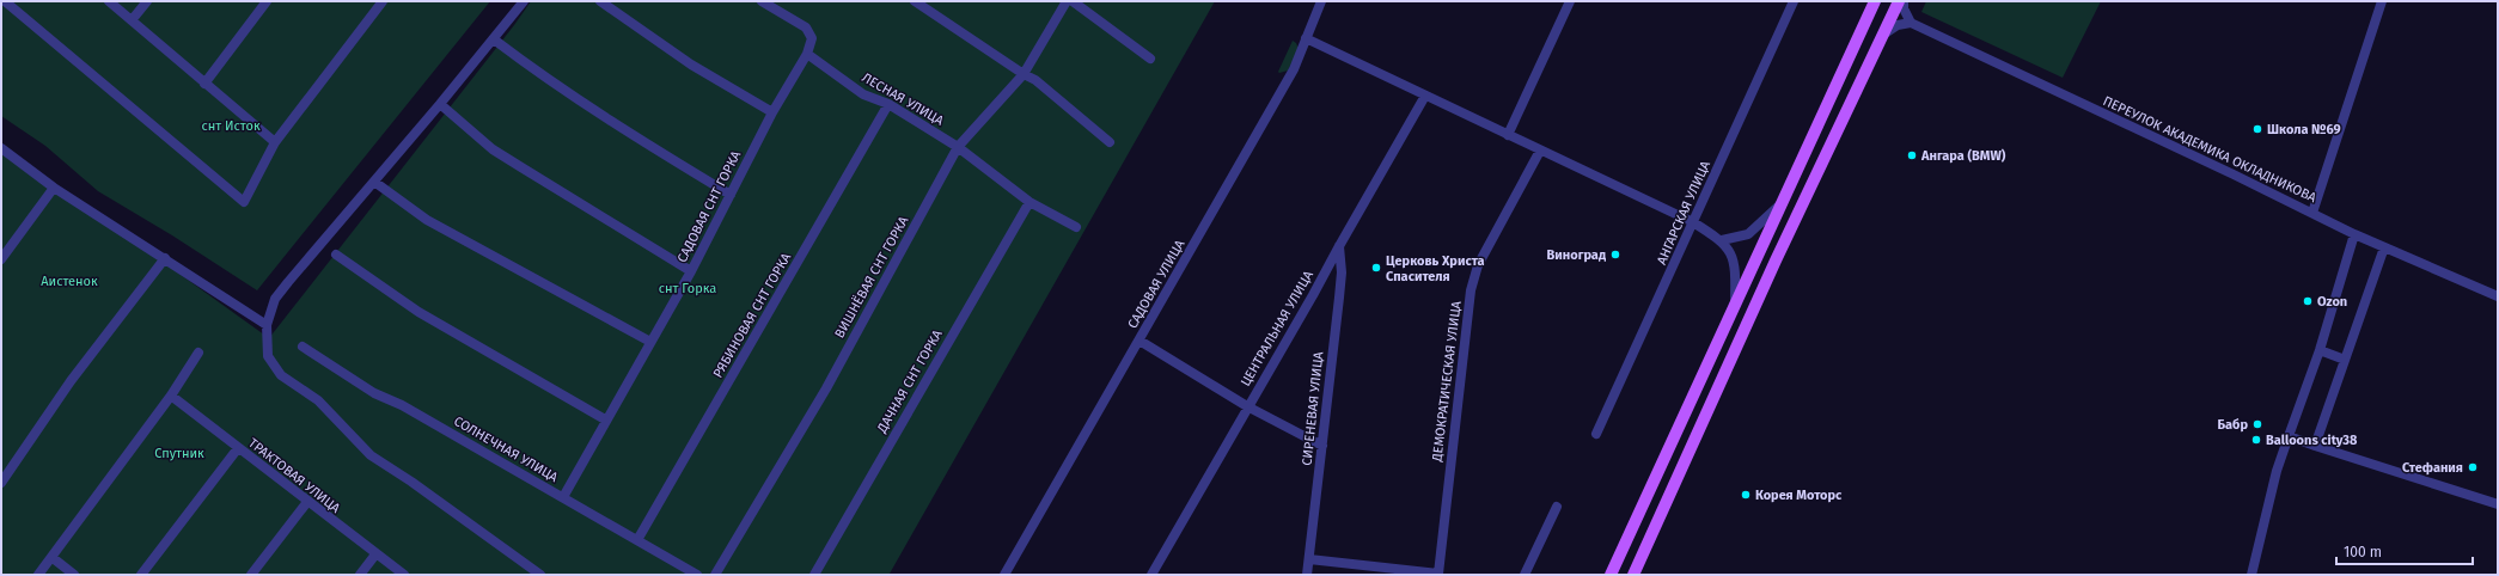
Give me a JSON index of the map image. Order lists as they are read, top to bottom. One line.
{"streets":{"street":["ЛЕСНАЯ УЛИЦА","ПЕРЕУЛОК АКАДЕМИКА ОКЛАДНИКОВА","САДОВАЯ СНТ ГОРКА","АНГАРСКАЯ УЛИЦА","ВИШНЁВАЯ СНТ ГОРКА","САДОВАЯ УЛИЦА","РЯБИНОВАЯ СНТ ГОРКА","ЦЕНТРАЛЬНАЯ УЛИЦА","ДАЧНАЯ СНТ ГОРКА","ДЕМОКРАТИЧЕСКАЯ УЛИЦА","СИРЕНЕВАЯ УЛИЦА","СОЛНЕЧНАЯ УЛИЦА","ТРАКТОВАЯ УЛИЦА"]},"crossings":[["ЛЕСНАЯ УЛИЦА","САДОВАЯ СНТ ГОРКА"],["ЛЕСНАЯ УЛИЦА","ВИШНЁВАЯ СНТ ГОРКА"],["ЛЕСНАЯ УЛИЦА","РЯБИНОВАЯ СНТ ГОРКА"],["ЛЕСНАЯ УЛИЦА","ДАЧНАЯ СНТ ГОРКА"],["САДОВАЯ СНТ ГОРКА","СОЛНЕЧНАЯ УЛИЦА"],["РЯБИНОВАЯ СНТ ГОРКА","СОЛНЕЧНАЯ УЛИЦА"],["ЦЕНТРАЛЬНАЯ УЛИЦА","СИРЕНЕВАЯ УЛИЦА"],["ДЕМОКРАТИЧЕСКАЯ УЛИЦА","СИРЕНЕВАЯ УЛИЦА"]],"parks":["снт Исток","Аистенок","снт Горка","Спутник"],"places":["Школа №69","Ангара (BMW)","Виноград","Церковь Христа Спасителя","Ozon","Бабр","Balloons city38","Стефания","Корея Моторс"],"scale_bar":"100 m"}
